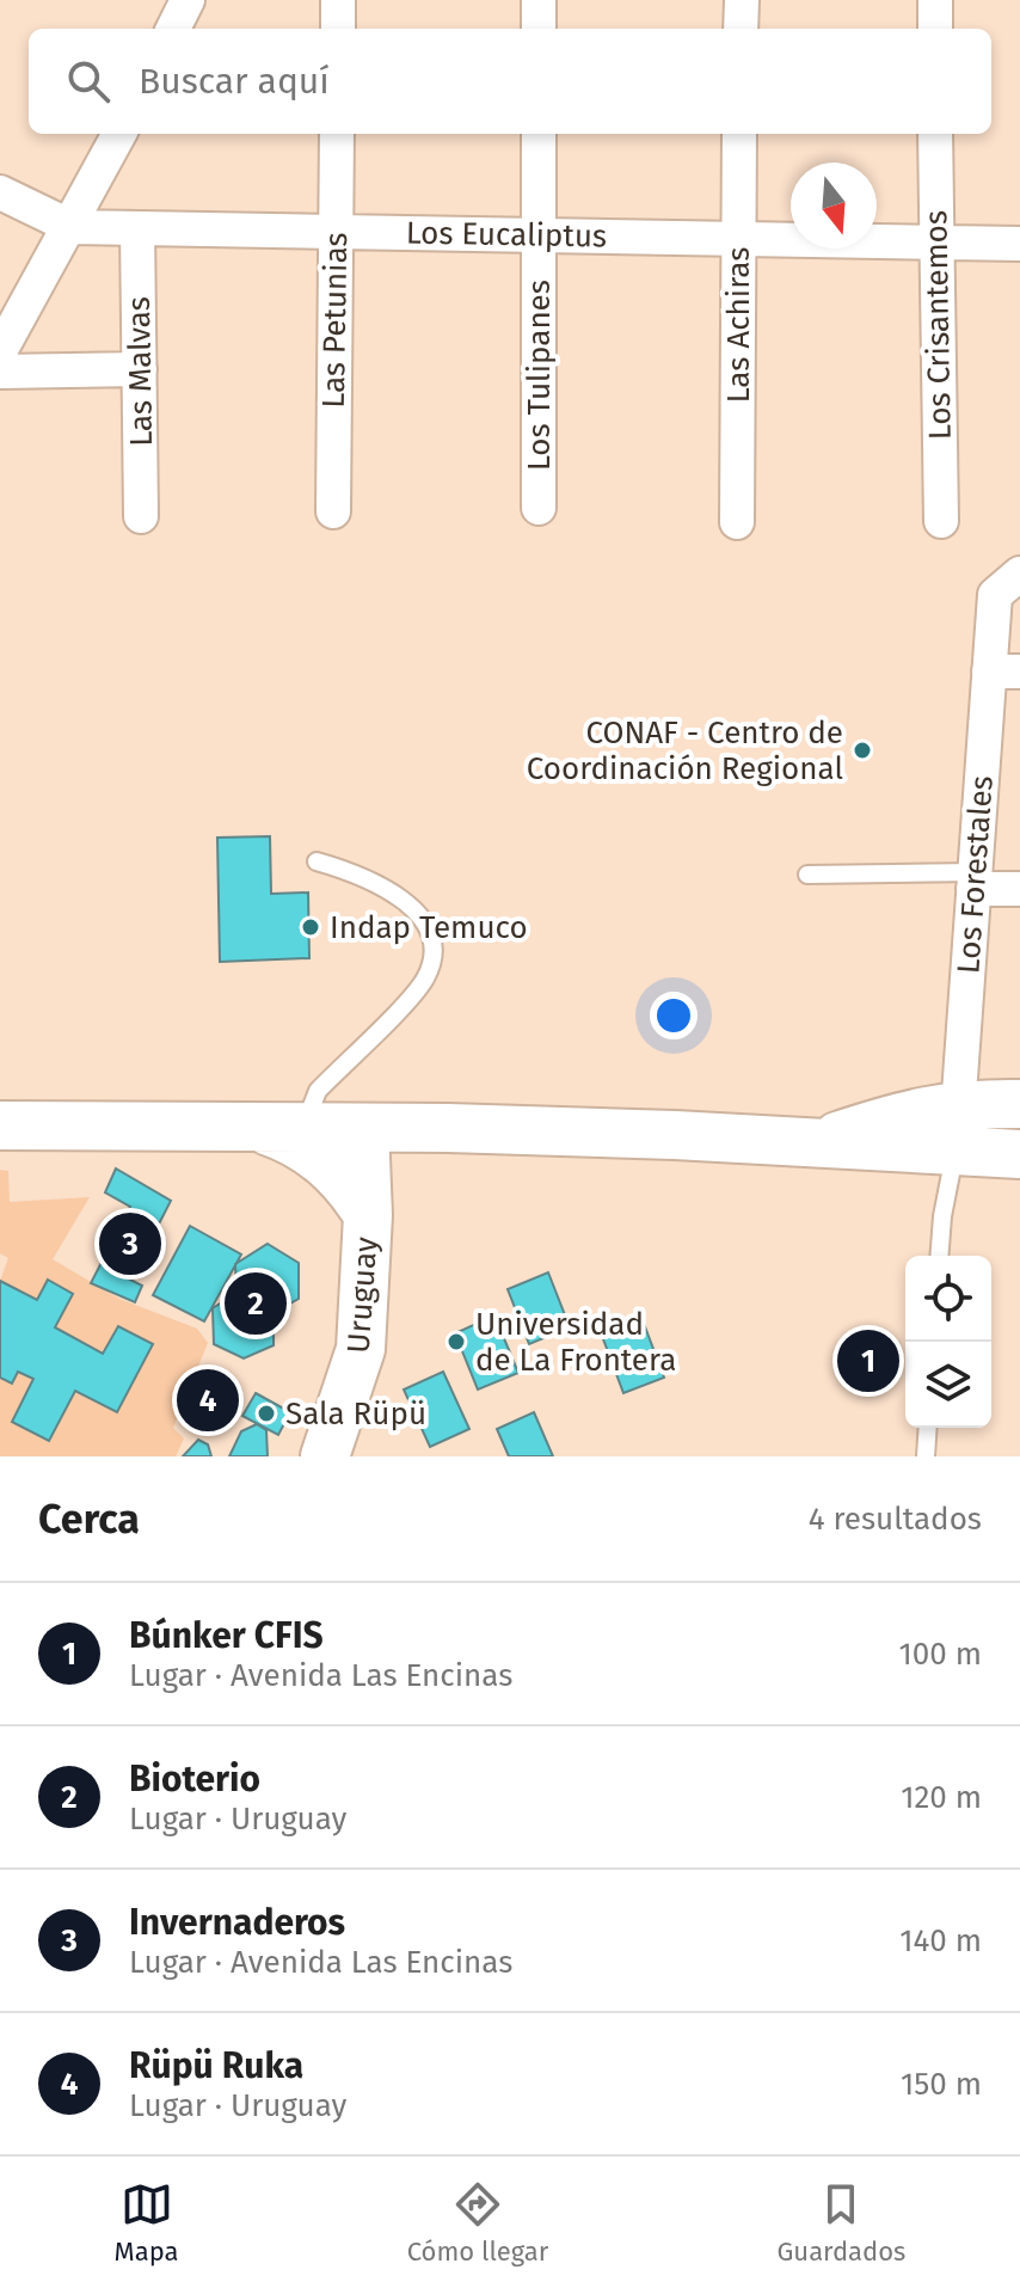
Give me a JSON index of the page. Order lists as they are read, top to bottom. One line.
{"streets":{"main road":["Uruguay"],"street":["Los Eucaliptus","Las Petunias","Las Achiras","Los Crisantemos","Las Malvas","Los Tulipanes","Los Forestales"]},"crossings":[["Los Eucaliptus","Las Petunias"],["Los Eucaliptus","Las Achiras"],["Los Eucaliptus","Los Crisantemos"],["Los Eucaliptus","Las Malvas"],["Los Eucaliptus","Los Tulipanes"]],"places":["CONAF - Centro de Coordinación Regional","Indap Temuco","Universidad de La Frontera","Sala Rüpü"],"north":"bottom","page":{"search":"Buscar aquí","pins":["3","2","1","4"],"heading":["Cerca","4 resultados"],"list":[{"mark":"1","name":"Búnker CFIS","note":"Lugar · Avenida Las Encinas","value":"100 m"},{"mark":"2","name":"Bioterio","note":"Lugar · Uruguay","value":"120 m"},{"mark":"3","name":"Invernaderos","note":"Lugar · Avenida Las Encinas","value":"140 m"},{"mark":"4","name":"Rüpü Ruka","note":"Lugar · Uruguay","value":"150 m"}],"nav":["Mapa","Cómo llegar","Guardados"]}}
